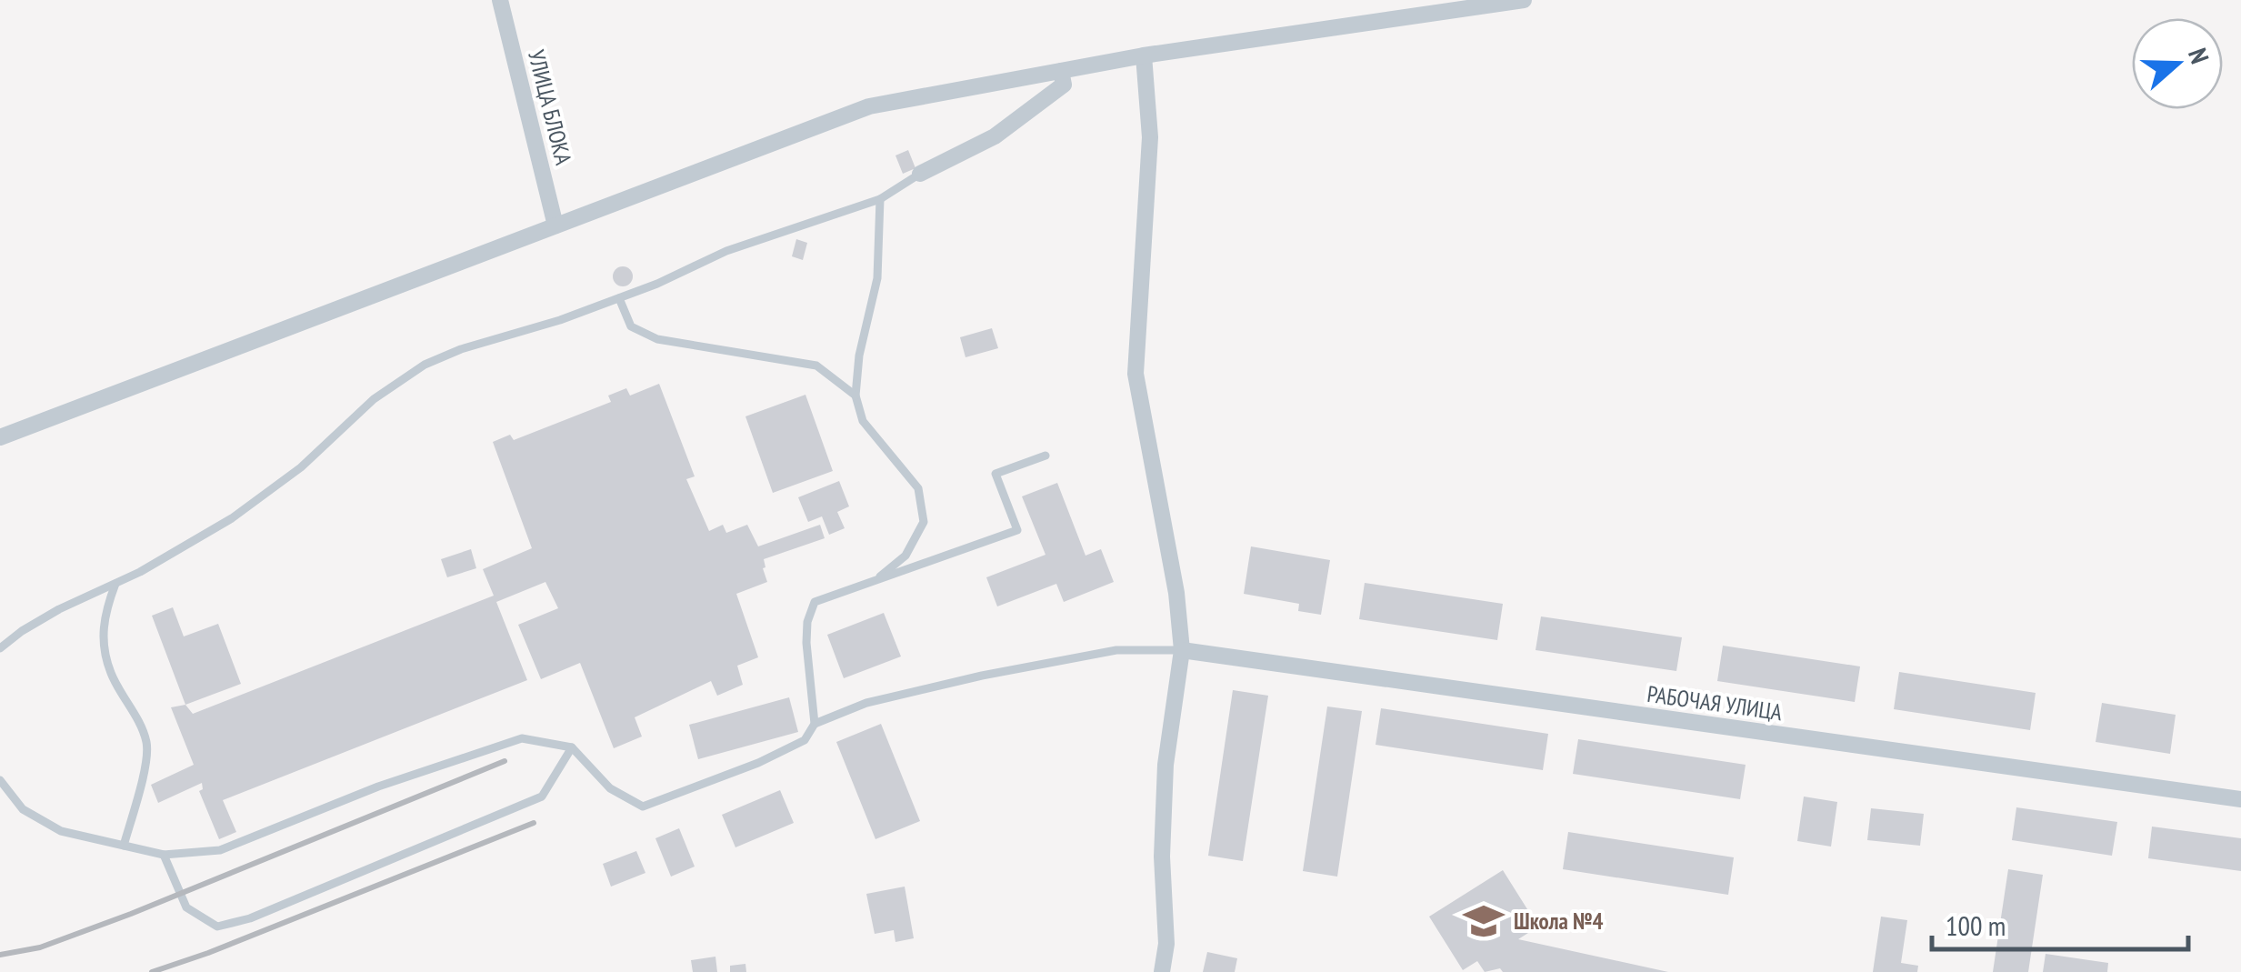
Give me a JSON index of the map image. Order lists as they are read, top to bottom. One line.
{"streets":{"street":["УЛИЦА БЛОКА","РАБОЧАЯ УЛИЦА"]},"places":{"school or university":["Школа №4"]},"scale_bar":"100 m","north":"right"}
